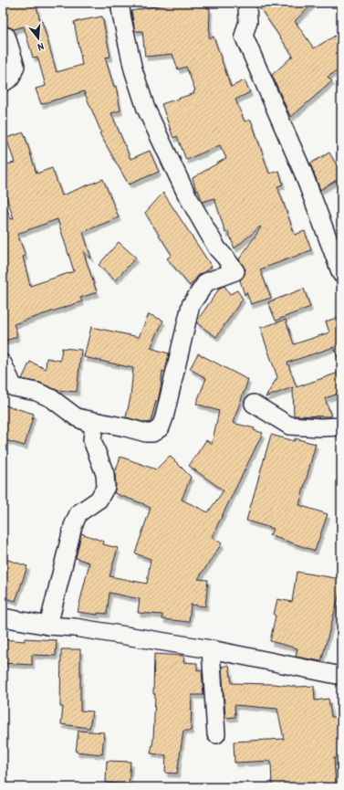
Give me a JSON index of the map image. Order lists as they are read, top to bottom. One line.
{"north":"bottom"}
